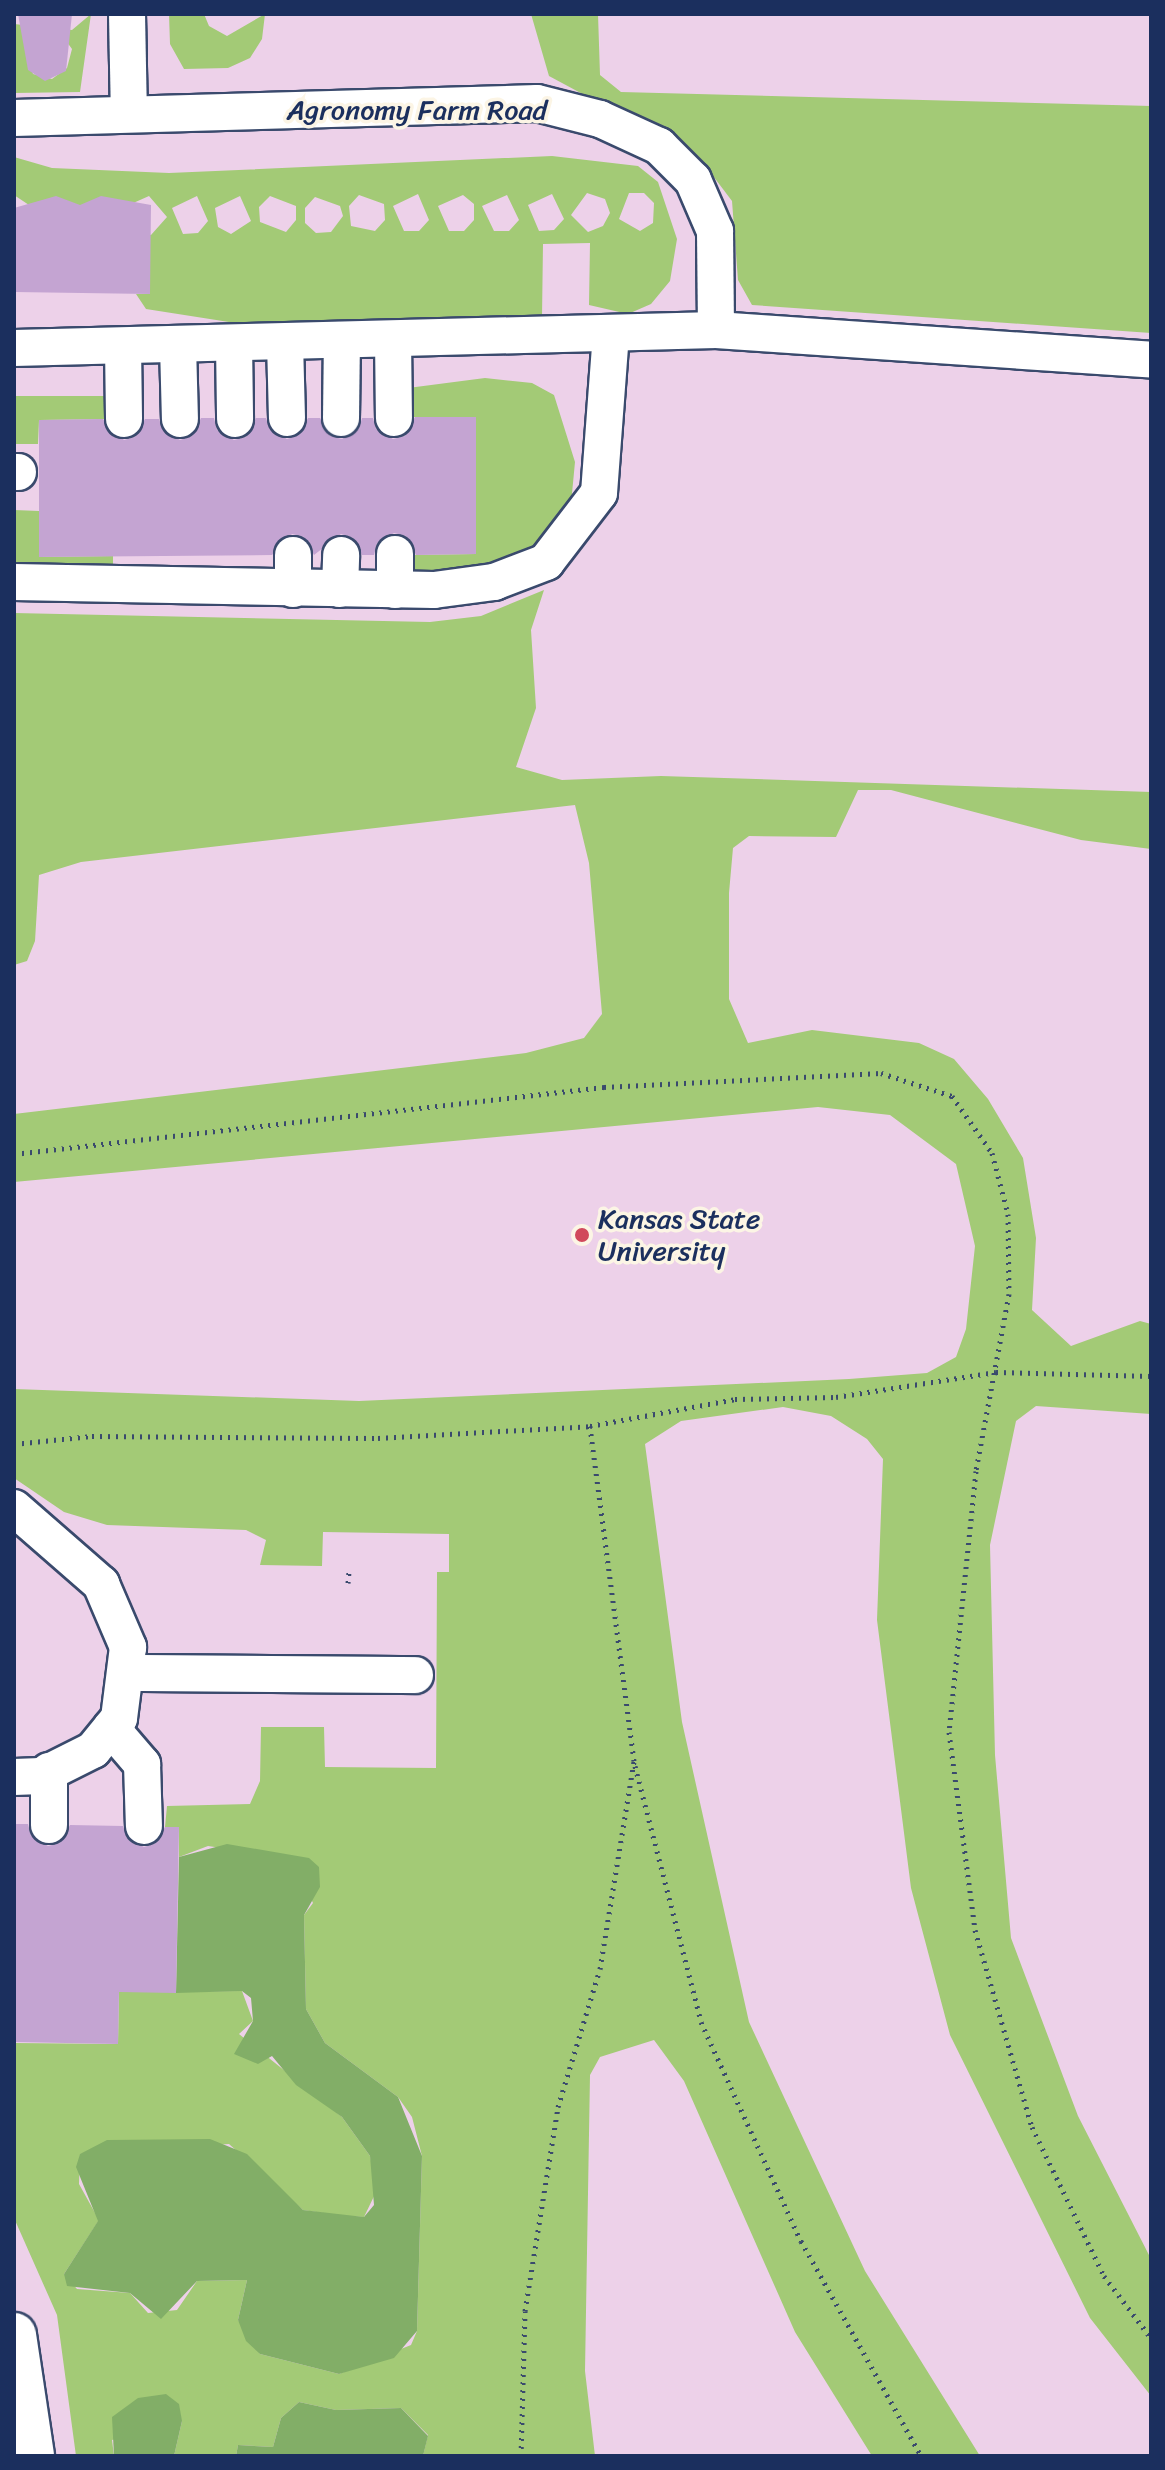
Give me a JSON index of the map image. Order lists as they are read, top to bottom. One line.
{"streets":{"lane":["Agronomy Farm Road"]},"places":["Kansas State University"]}
